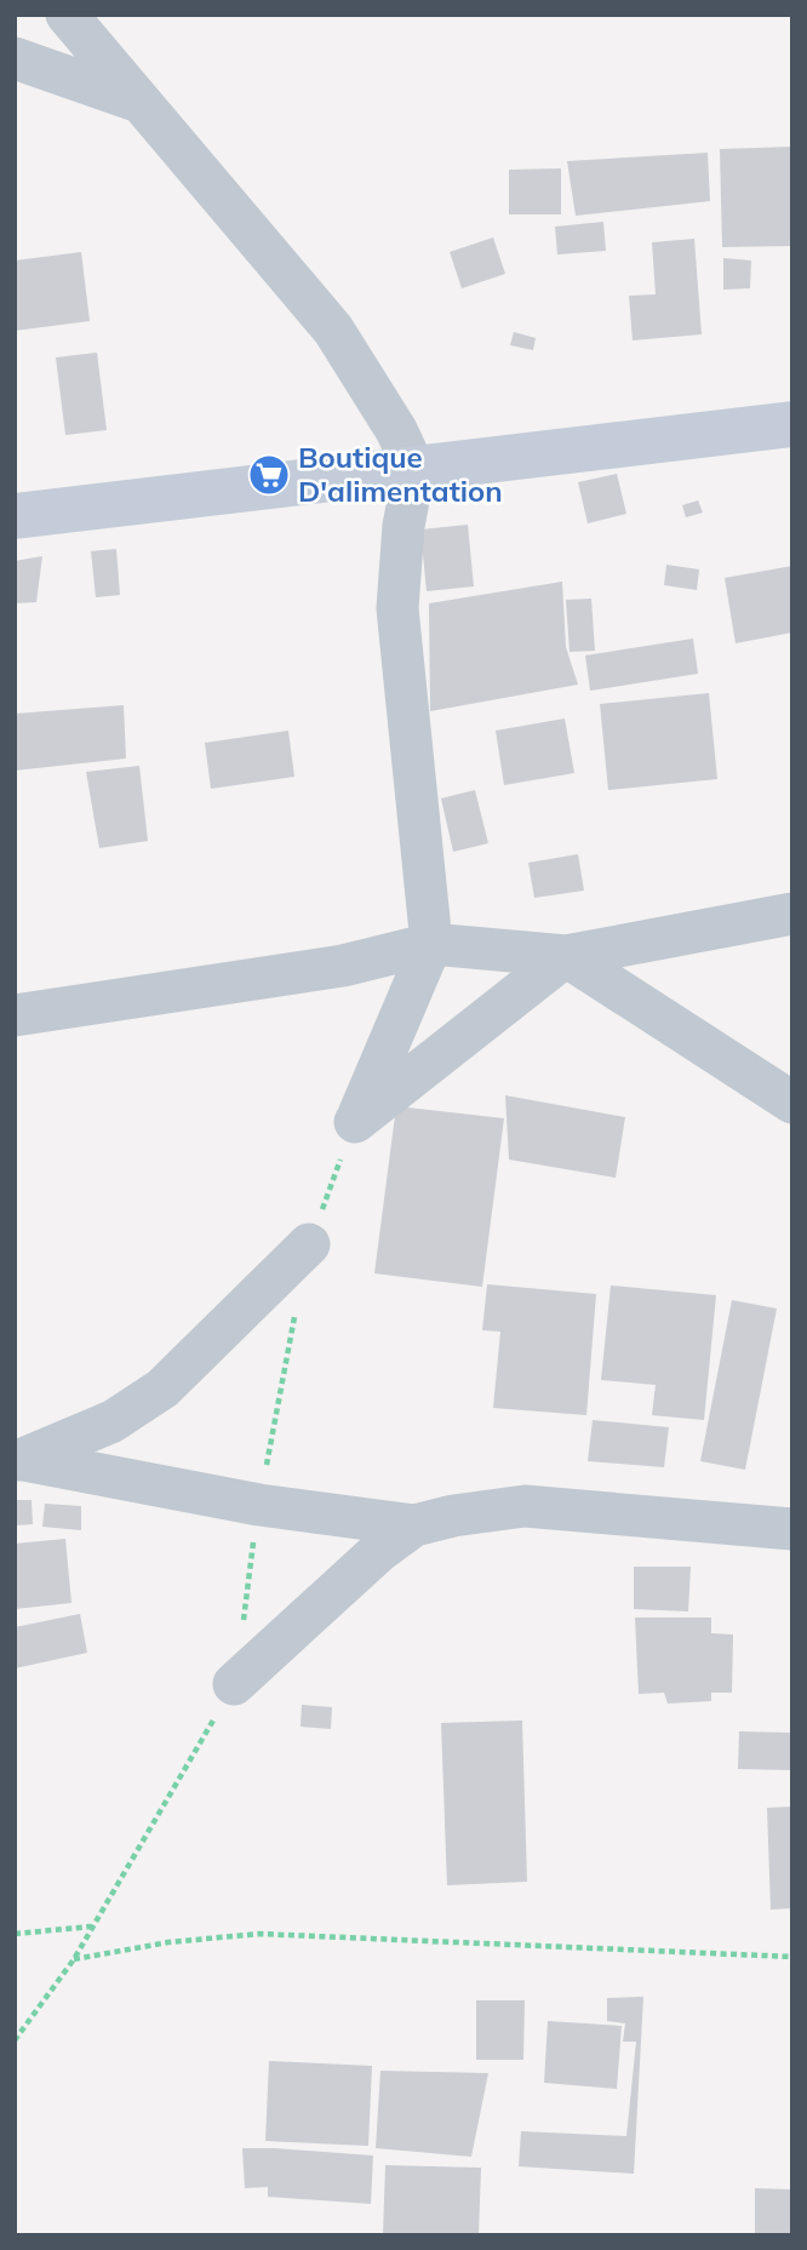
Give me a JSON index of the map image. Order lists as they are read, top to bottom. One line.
{"places":{"supermarket":["Boutique D'alimentation"]}}
